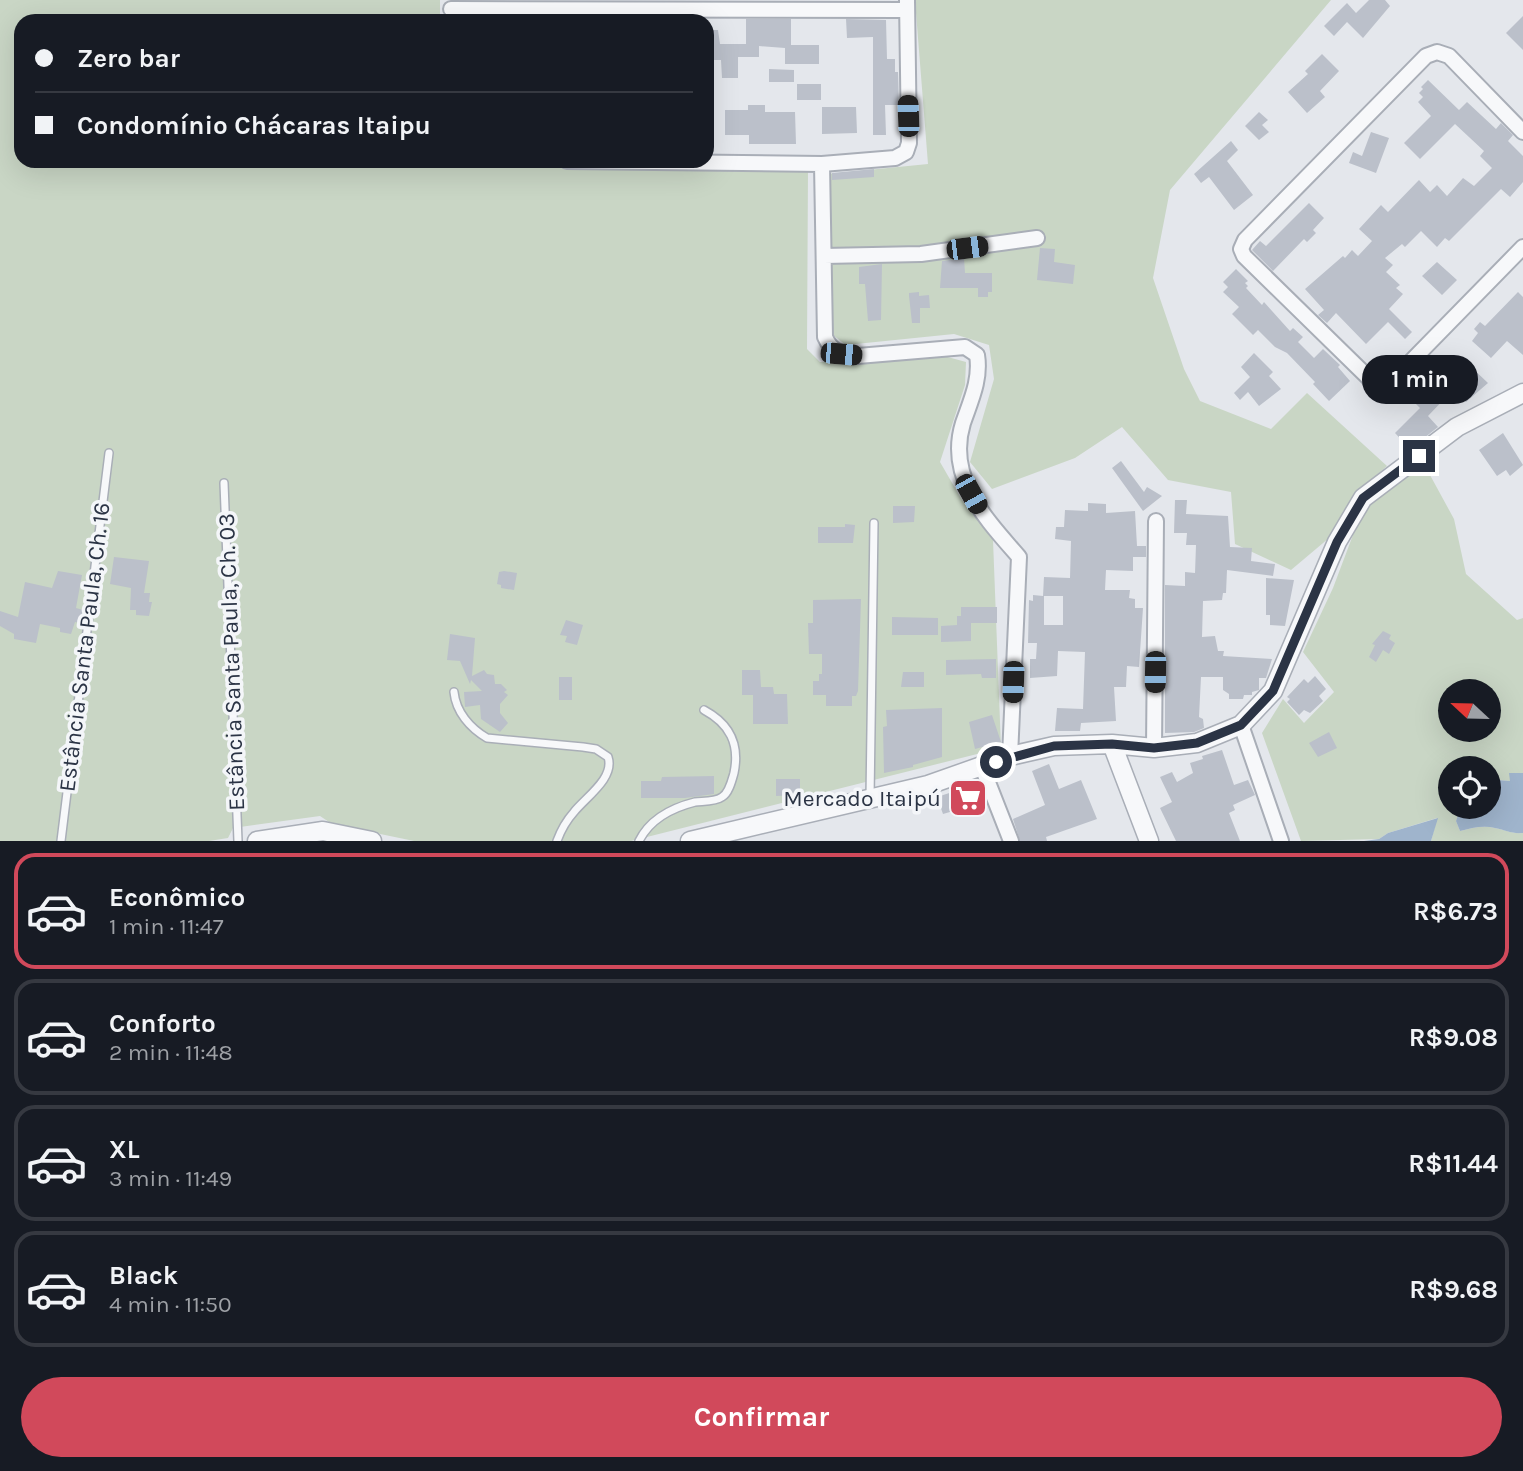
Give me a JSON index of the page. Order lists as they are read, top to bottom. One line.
{"streets":{"lane":["Estância Santa Paula, Ch. 16","Estância Santa Paula, Ch. 03"]},"places":{"supermarket":["Mercado Itaipú"]},"north":"left","page":{"banner":["Zero bar","Condomínio Chácaras Itaipu"],"bubble":"1 min","list":[{"name":"Econômico","note":"1 min · 11:47","value":"R$6.73"},{"name":"Conforto","note":"2 min · 11:48","value":"R$9.08"},{"name":"XL","note":"3 min · 11:49","value":"R$11.44"},{"name":"Black","note":"4 min · 11:50","value":"R$9.68"}],"buttons":"Confirmar"}}
